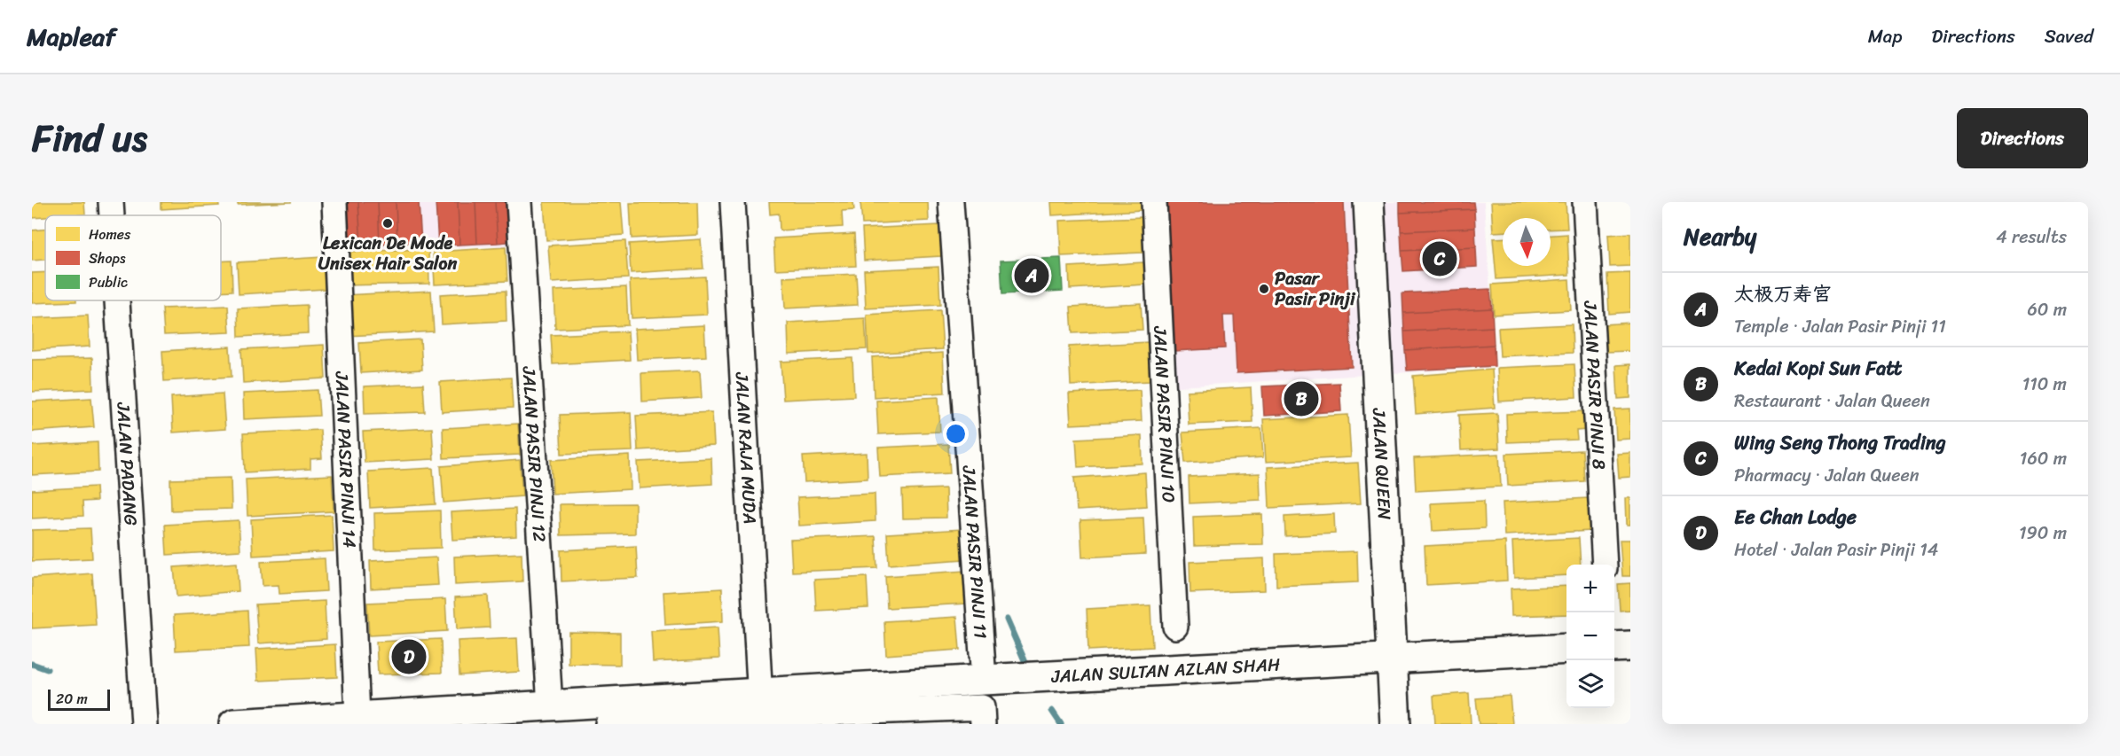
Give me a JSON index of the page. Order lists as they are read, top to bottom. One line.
{"streets":{"main road":["JALAN QUEEN","JALAN SULTAN AZLAN SHAH"],"street":["JALAN PASIR PINJI 8","JALAN PASIR PINJI 10","JALAN RAJA MUDA","JALAN PASIR PINJI 12","JALAN PASIR PINJI 14","JALAN PADANG","JALAN PASIR PINJI 11"]},"crossings":[["JALAN RAJA MUDA","JALAN SULTAN AZLAN SHAH"],["JALAN PASIR PINJI 12","JALAN SULTAN AZLAN SHAH"],["JALAN PASIR PINJI 14","JALAN SULTAN AZLAN SHAH"],["JALAN QUEEN","JALAN SULTAN AZLAN SHAH"],["JALAN PASIR PINJI 11","JALAN SULTAN AZLAN SHAH"]],"places":["Lexican De Mode Unisex Hair Salon","Pasar Pasir Pinji"],"legend":["Homes","Shops","Public"],"scale_bar":"20 m","north":"bottom","page":{"header":"Mapleaf","nav":["Map","Directions","Saved"],"title":"Find us","buttons":"Directions","heading":["Nearby","4 results"],"pins":["C","A","B","D"],"list":[{"mark":"A","name":"太极万寿宫","note":"Temple · Jalan Pasir Pinji 11","value":"60 m"},{"mark":"B","name":"Kedai Kopi Sun Fatt","note":"Restaurant · Jalan Queen","value":"110 m"},{"mark":"C","name":"Wing Seng Thong Trading","note":"Pharmacy · Jalan Queen","value":"160 m"},{"mark":"D","name":"Ee Chan Lodge","note":"Hotel · Jalan Pasir Pinji 14","value":"190 m"}],"map_buttons":["+","−"],"scale":"20 m"}}
